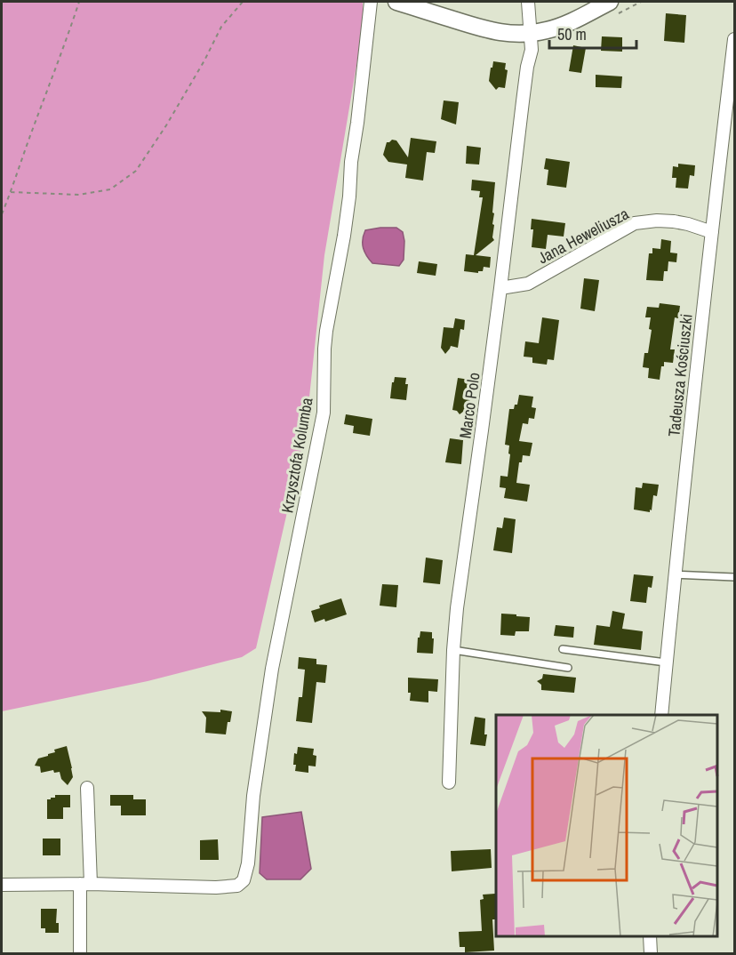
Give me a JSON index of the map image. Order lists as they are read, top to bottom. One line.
{"streets":{"street":["Jana Heweliusza","Tadeusza Kościuszki","Marco Polo","Krzysztofa Kolumba"]},"crossings":[["Jana Heweliusza","Tadeusza Kościuszki"],["Jana Heweliusza","Marco Polo"]],"scale_bar":"50 m"}
